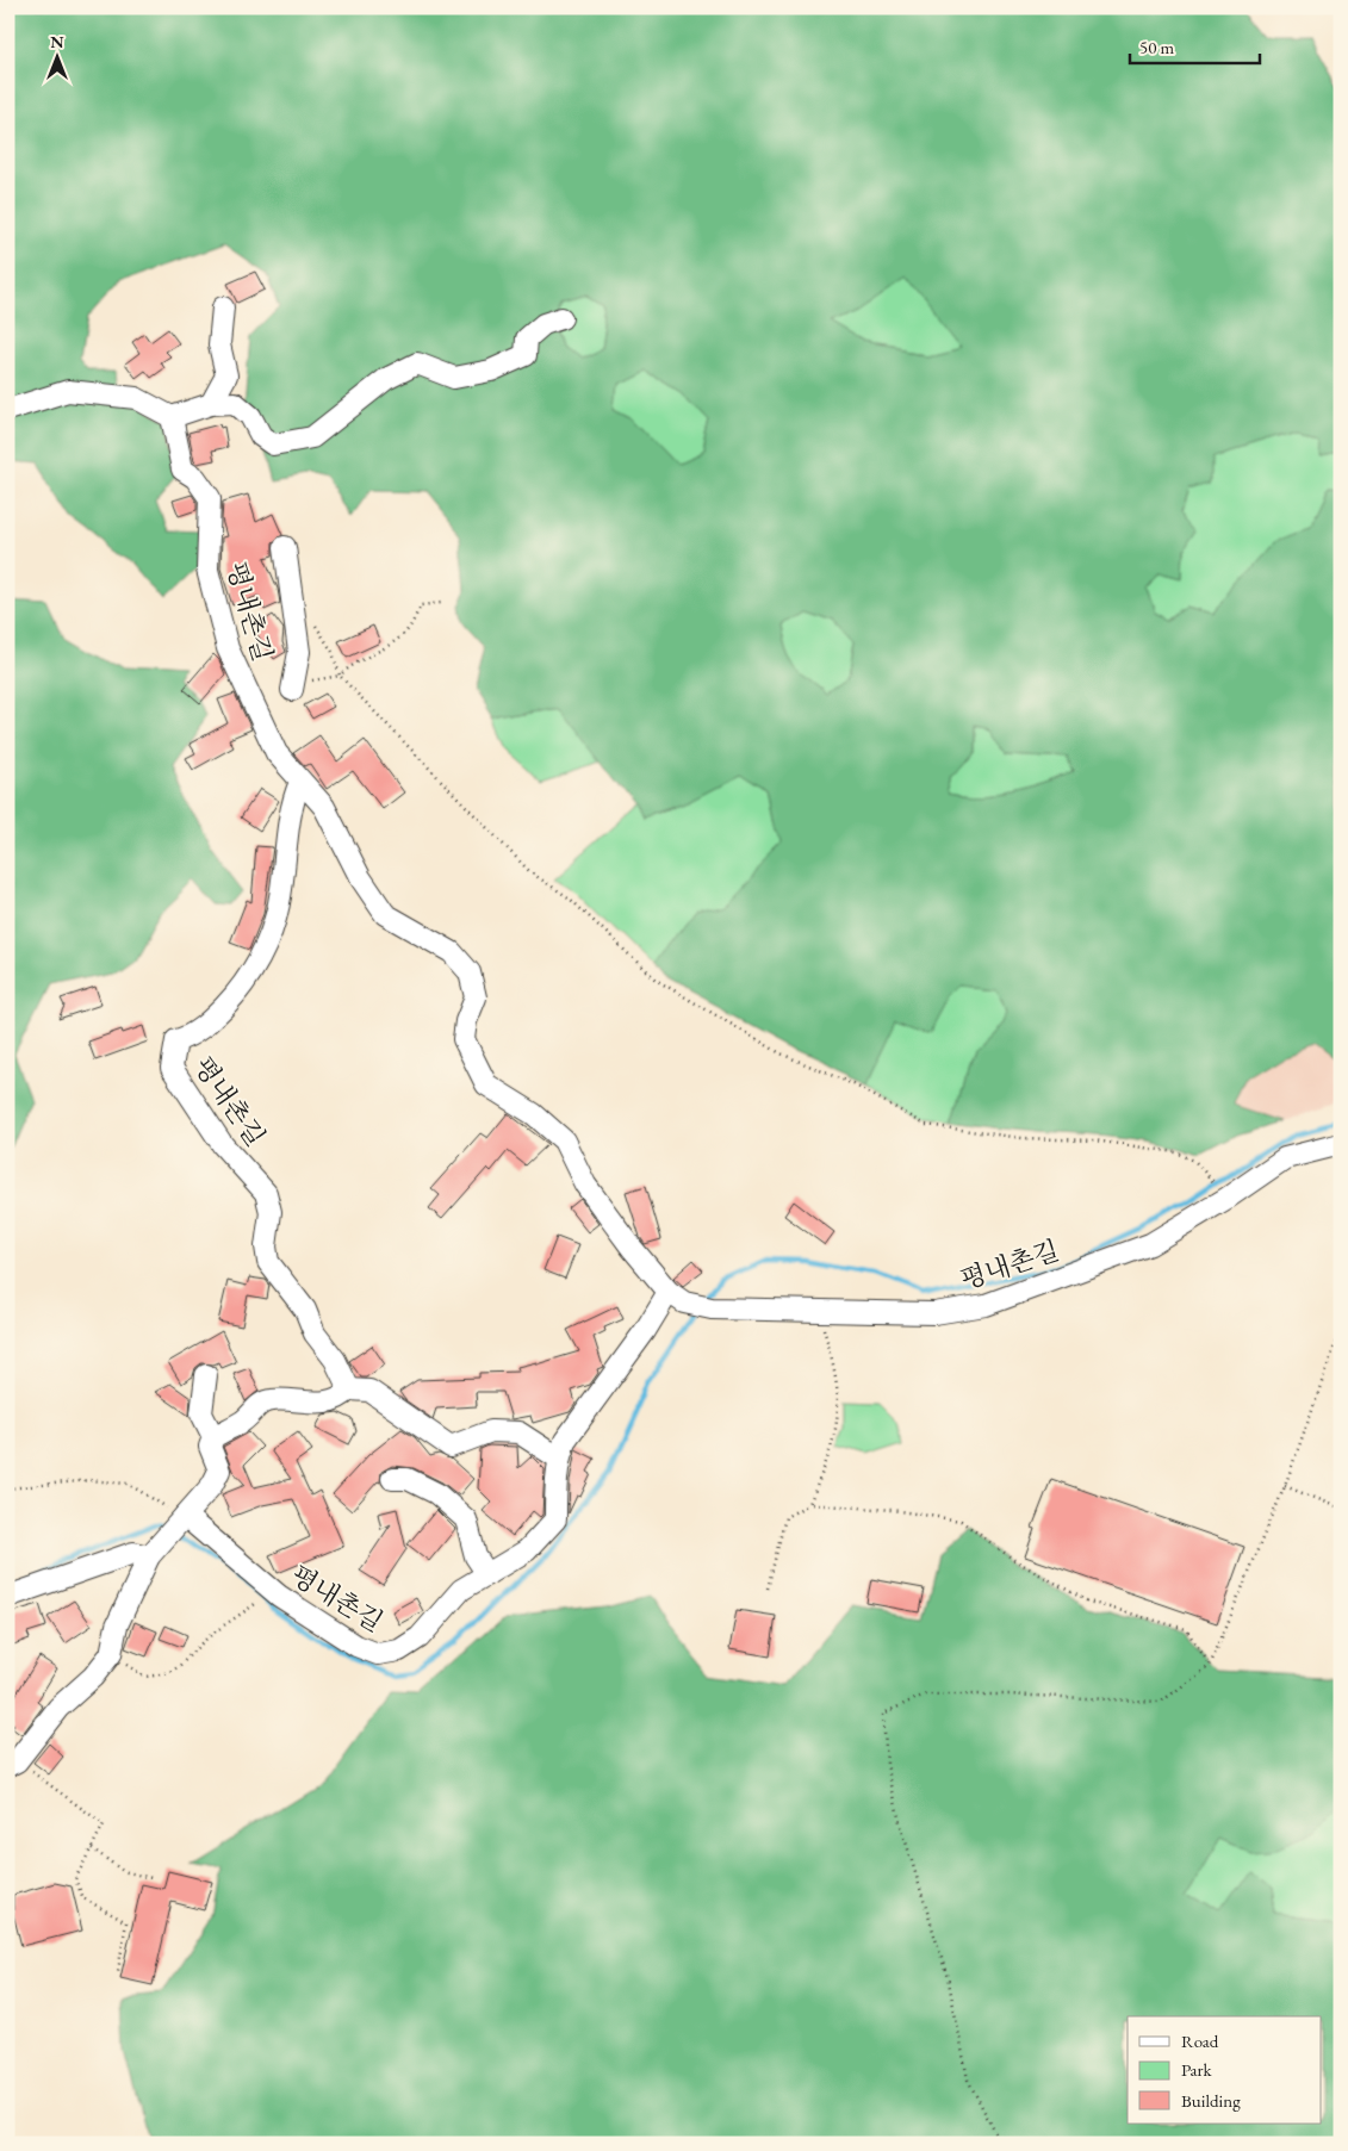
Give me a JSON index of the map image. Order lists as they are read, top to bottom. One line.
{"streets":{"street":["평내촌길"]},"legend":["Road","Park","Building"],"scale_bar":"50 m","north":"top"}
